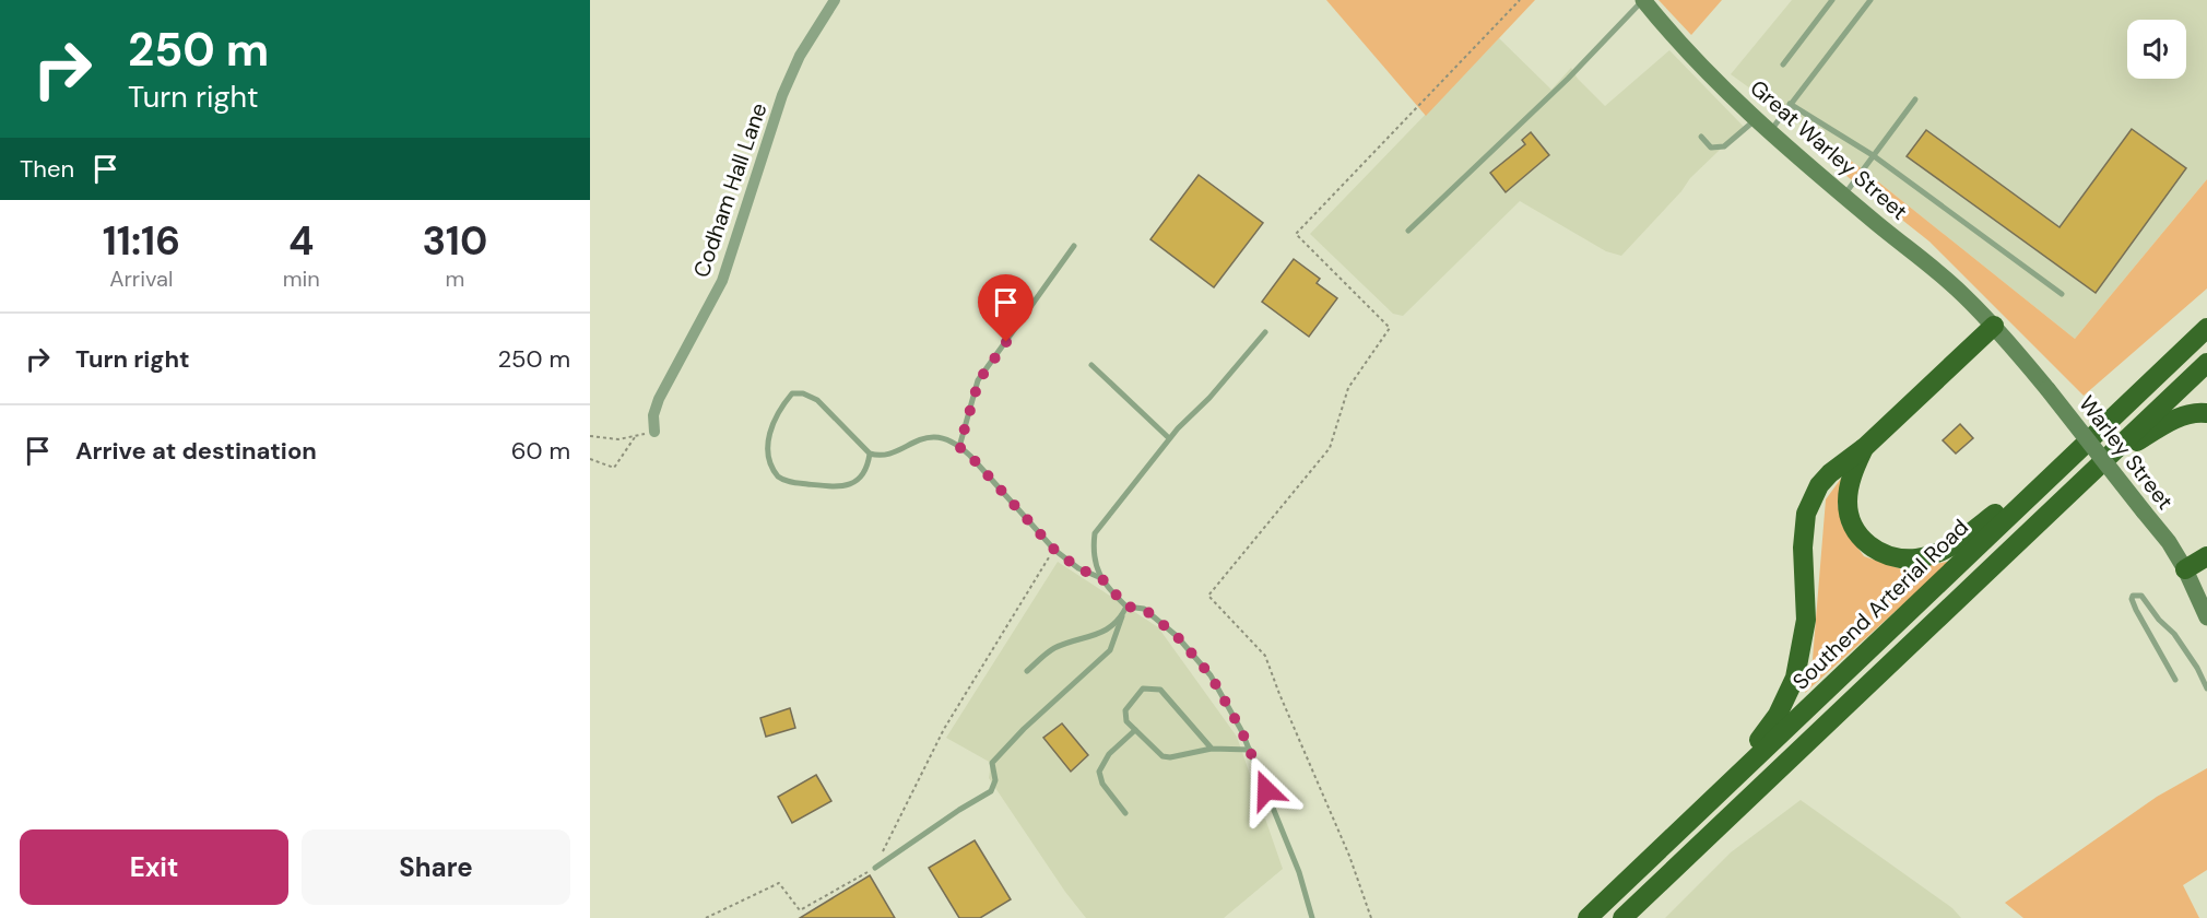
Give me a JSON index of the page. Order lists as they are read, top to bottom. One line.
{"streets":{"highway":["Southend Arterial Road"],"main road":["Great Warley Street","Warley Street"],"street":["Codham Hall Lane"]},"crossings":[["Great Warley Street","Warley Street"]],"page":{"turn":["250 m","Turn right"],"then":"Then","eta":["11:16","Arrival","4","min","310","m"],"list":[{"name":"Turn right","value":"250 m"},{"name":"Arrive at destination","value":"60 m"}],"buttons":["Exit","Share"]}}
